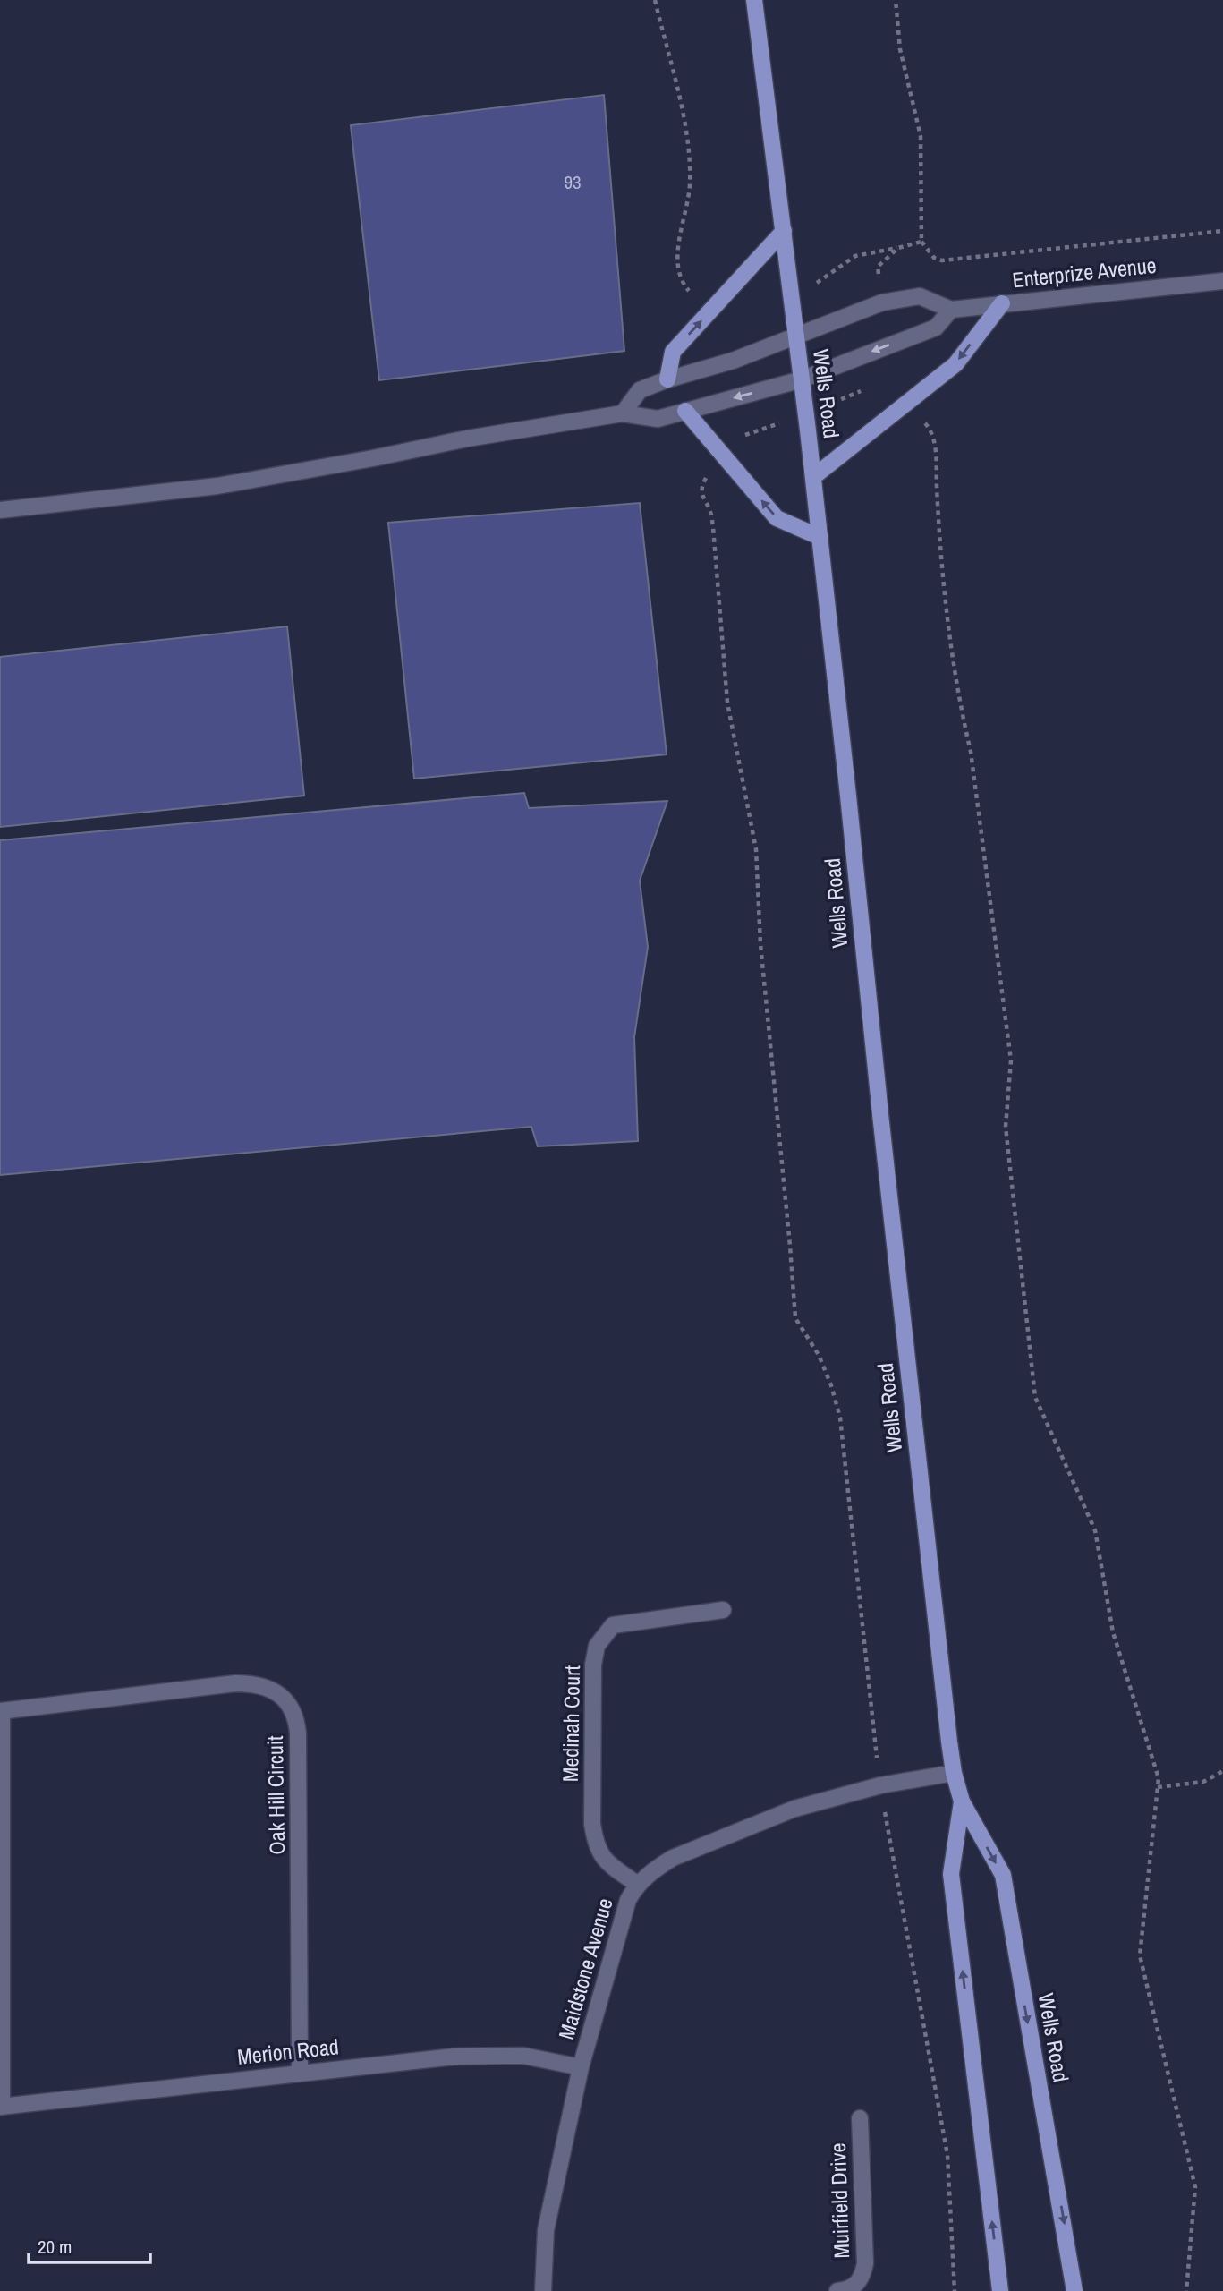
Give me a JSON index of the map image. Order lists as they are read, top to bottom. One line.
{"streets":{"main road":["Wells Road"],"street":["Enterprize Avenue","Medinah Court","Oak Hill Circuit","Maidstone Avenue","Merion Road","Muirfield Drive"]},"crossings":[["Enterprize Avenue","Wells Road"],["Wells Road","Maidstone Avenue"],["Medinah Court","Maidstone Avenue"],["Oak Hill Circuit","Merion Road"],["Maidstone Avenue","Merion Road"]],"house_numbers":["93"],"scale_bar":"20 m"}
